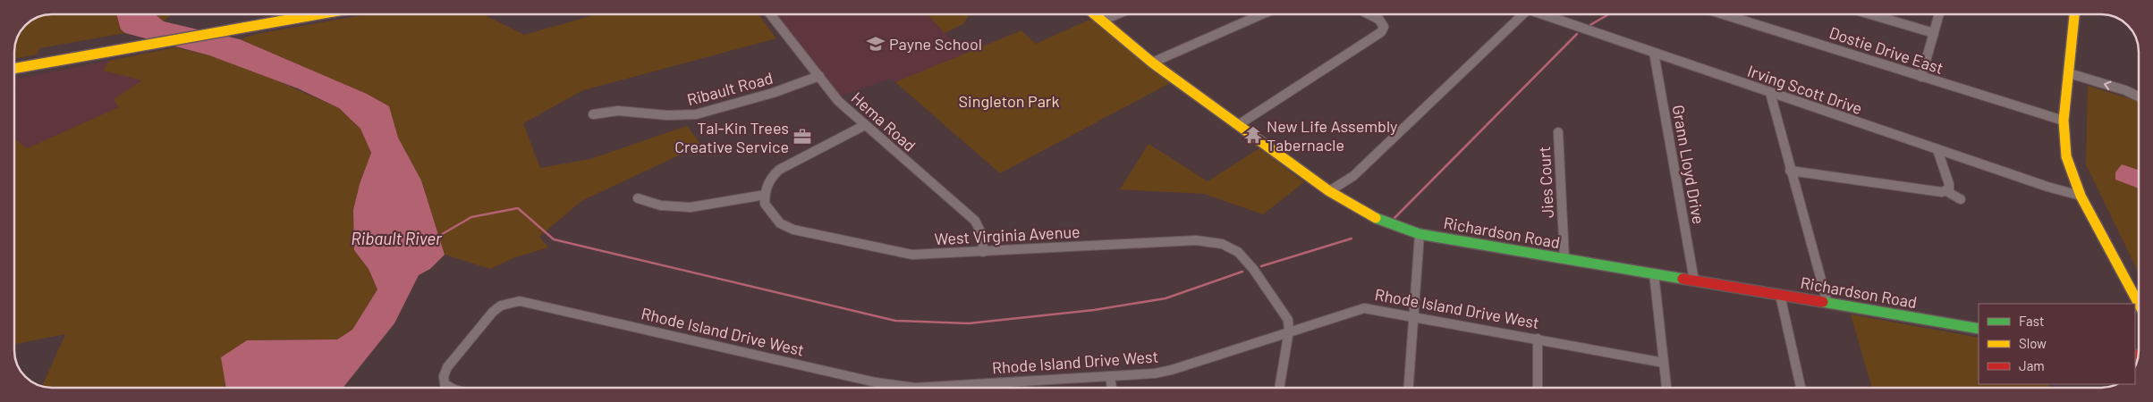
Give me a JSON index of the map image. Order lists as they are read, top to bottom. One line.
{"streets":{"main road":["Richardson Road"],"street":["Dostie Drive East","Ribault Road","Irving Scott Drive","Hema Road","Grann Lloyd Drive","Jies Court","West Virginia Avenue","Rhode Island Drive West"]},"crossings":[["Ribault Road","Hema Road"],["Irving Scott Drive","Grann Lloyd Drive"],["Hema Road","West Virginia Avenue"],["Grann Lloyd Drive","Richardson Road"],["Jies Court","Richardson Road"],["West Virginia Avenue","Rhode Island Drive West"]],"water":["Ribault River"],"parks":["Singleton Park"],"places":{"school or university":["Payne School"],"temple":["New Life Assembly Tabernacle"],"office":["Tal-Kin Trees Creative Service"]},"legend":["Fast","Slow","Jam"]}
